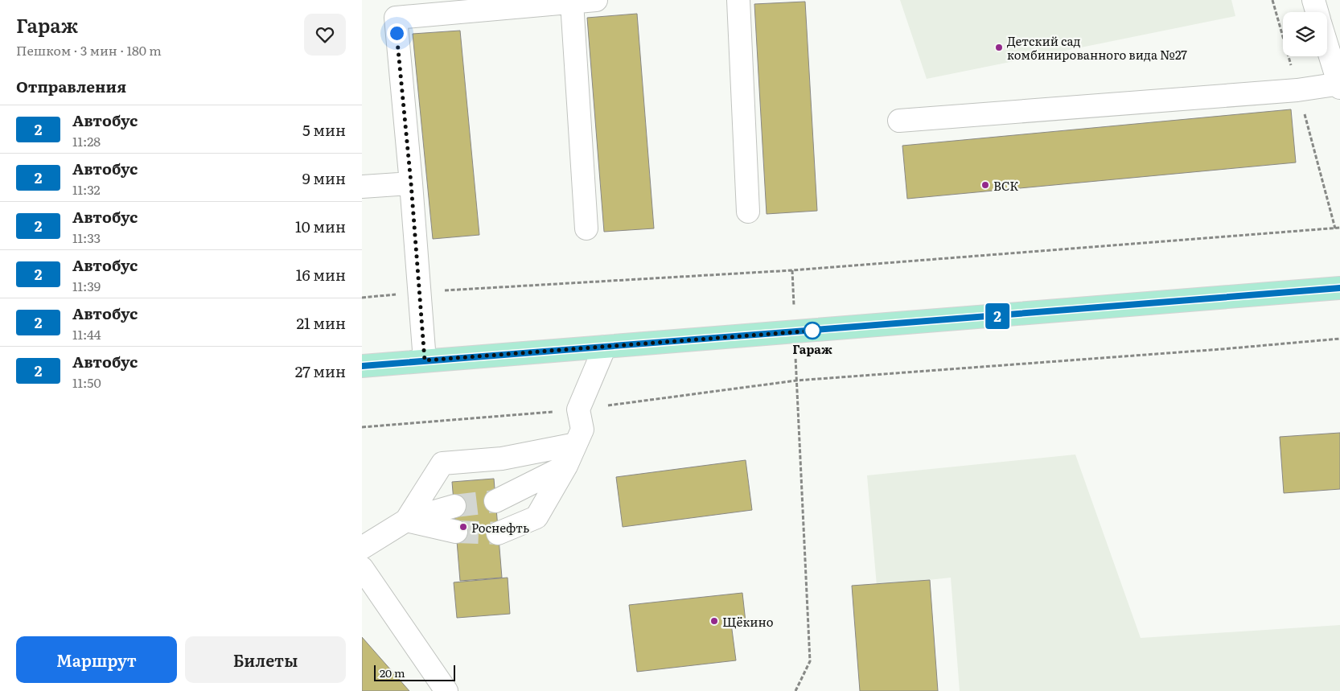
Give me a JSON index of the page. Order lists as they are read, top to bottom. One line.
{"places":["Детский сад комбинированного вида №27","ВСК","Гараж","Роснефть","Щёкино"],"lines":["bus line 2"],"scale_bar":"20 m","page":{"heading":[["Гараж","Пешком · 3 мин · 180 m"],"Отправления"],"on_map":"2","list":[{"mark":"2","name":"Автобус","note":"11:28","value":"5 мин"},{"mark":"2","name":"Автобус","note":"11:32","value":"9 мин"},{"mark":"2","name":"Автобус","note":"11:33","value":"10 мин"},{"mark":"2","name":"Автобус","note":"11:39","value":"16 мин"},{"mark":"2","name":"Автобус","note":"11:44","value":"21 мин"},{"mark":"2","name":"Автобус","note":"11:50","value":"27 мин"}],"buttons":["Маршрут","Билеты"],"scale":"20 m"}}
